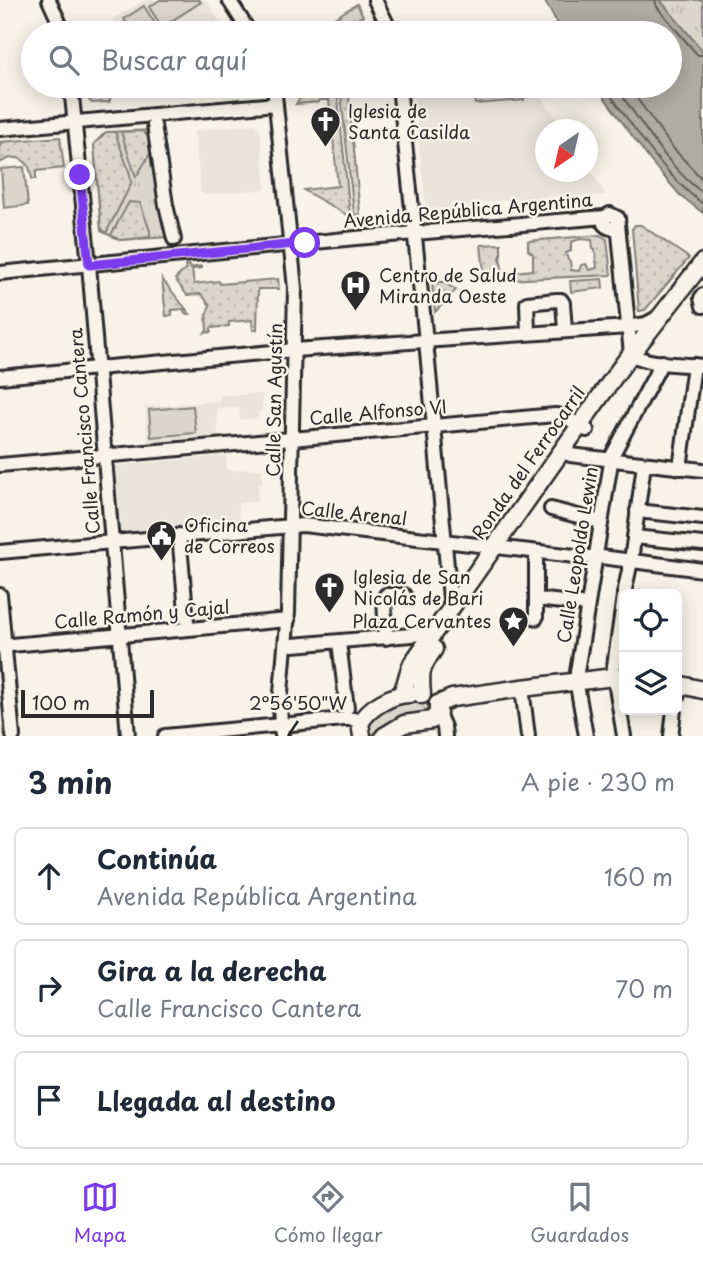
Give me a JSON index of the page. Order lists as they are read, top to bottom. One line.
{"streets":{"main road":["Ronda del Ferrocarril"],"street":["Avenida República Argentina","Calle San Agustín","Calle Alfonso VI","Calle Francisco Cantera","Calle Arenal","Calle Leopoldo Lewin","Calle Ramón y Cajal"]},"crossings":[["Avenida República Argentina","Calle San Agustín"],["Avenida República Argentina","Calle Francisco Cantera"],["Calle San Agustín","Calle Alfonso VI"],["Calle San Agustín","Calle Arenal"],["Calle San Agustín","Calle Ramón y Cajal"],["Calle Alfonso VI","Calle Francisco Cantera"],["Calle Alfonso VI","Ronda del Ferrocarril"],["Calle Francisco Cantera","Calle Arenal"],["Calle Francisco Cantera","Calle Ramón y Cajal"],["Ronda del Ferrocarril","Calle Arenal"],["Calle Arenal","Calle Leopoldo Lewin"]],"places":{"church":["Iglesia de Santa Casilda","Iglesia de San Nicolás de Bari"],"hospital":["Centro de Salud Miranda Oeste"],"public building":["Oficina de Correos"],"place":["Plaza Cervantes"]},"scale_bar":"100 m","north":"bottom left","page":{"search":"Buscar aquí","scale":"100 m","heading":["3 min","A pie · 230 m"],"list":[["Continúa","Avenida República Argentina","160 m"],["Gira a la derecha","Calle Francisco Cantera","70 m"],"Llegada al destino"],"nav":["Mapa","Cómo llegar","Guardados"]},"coordinates":["2°56'50\"W"]}
